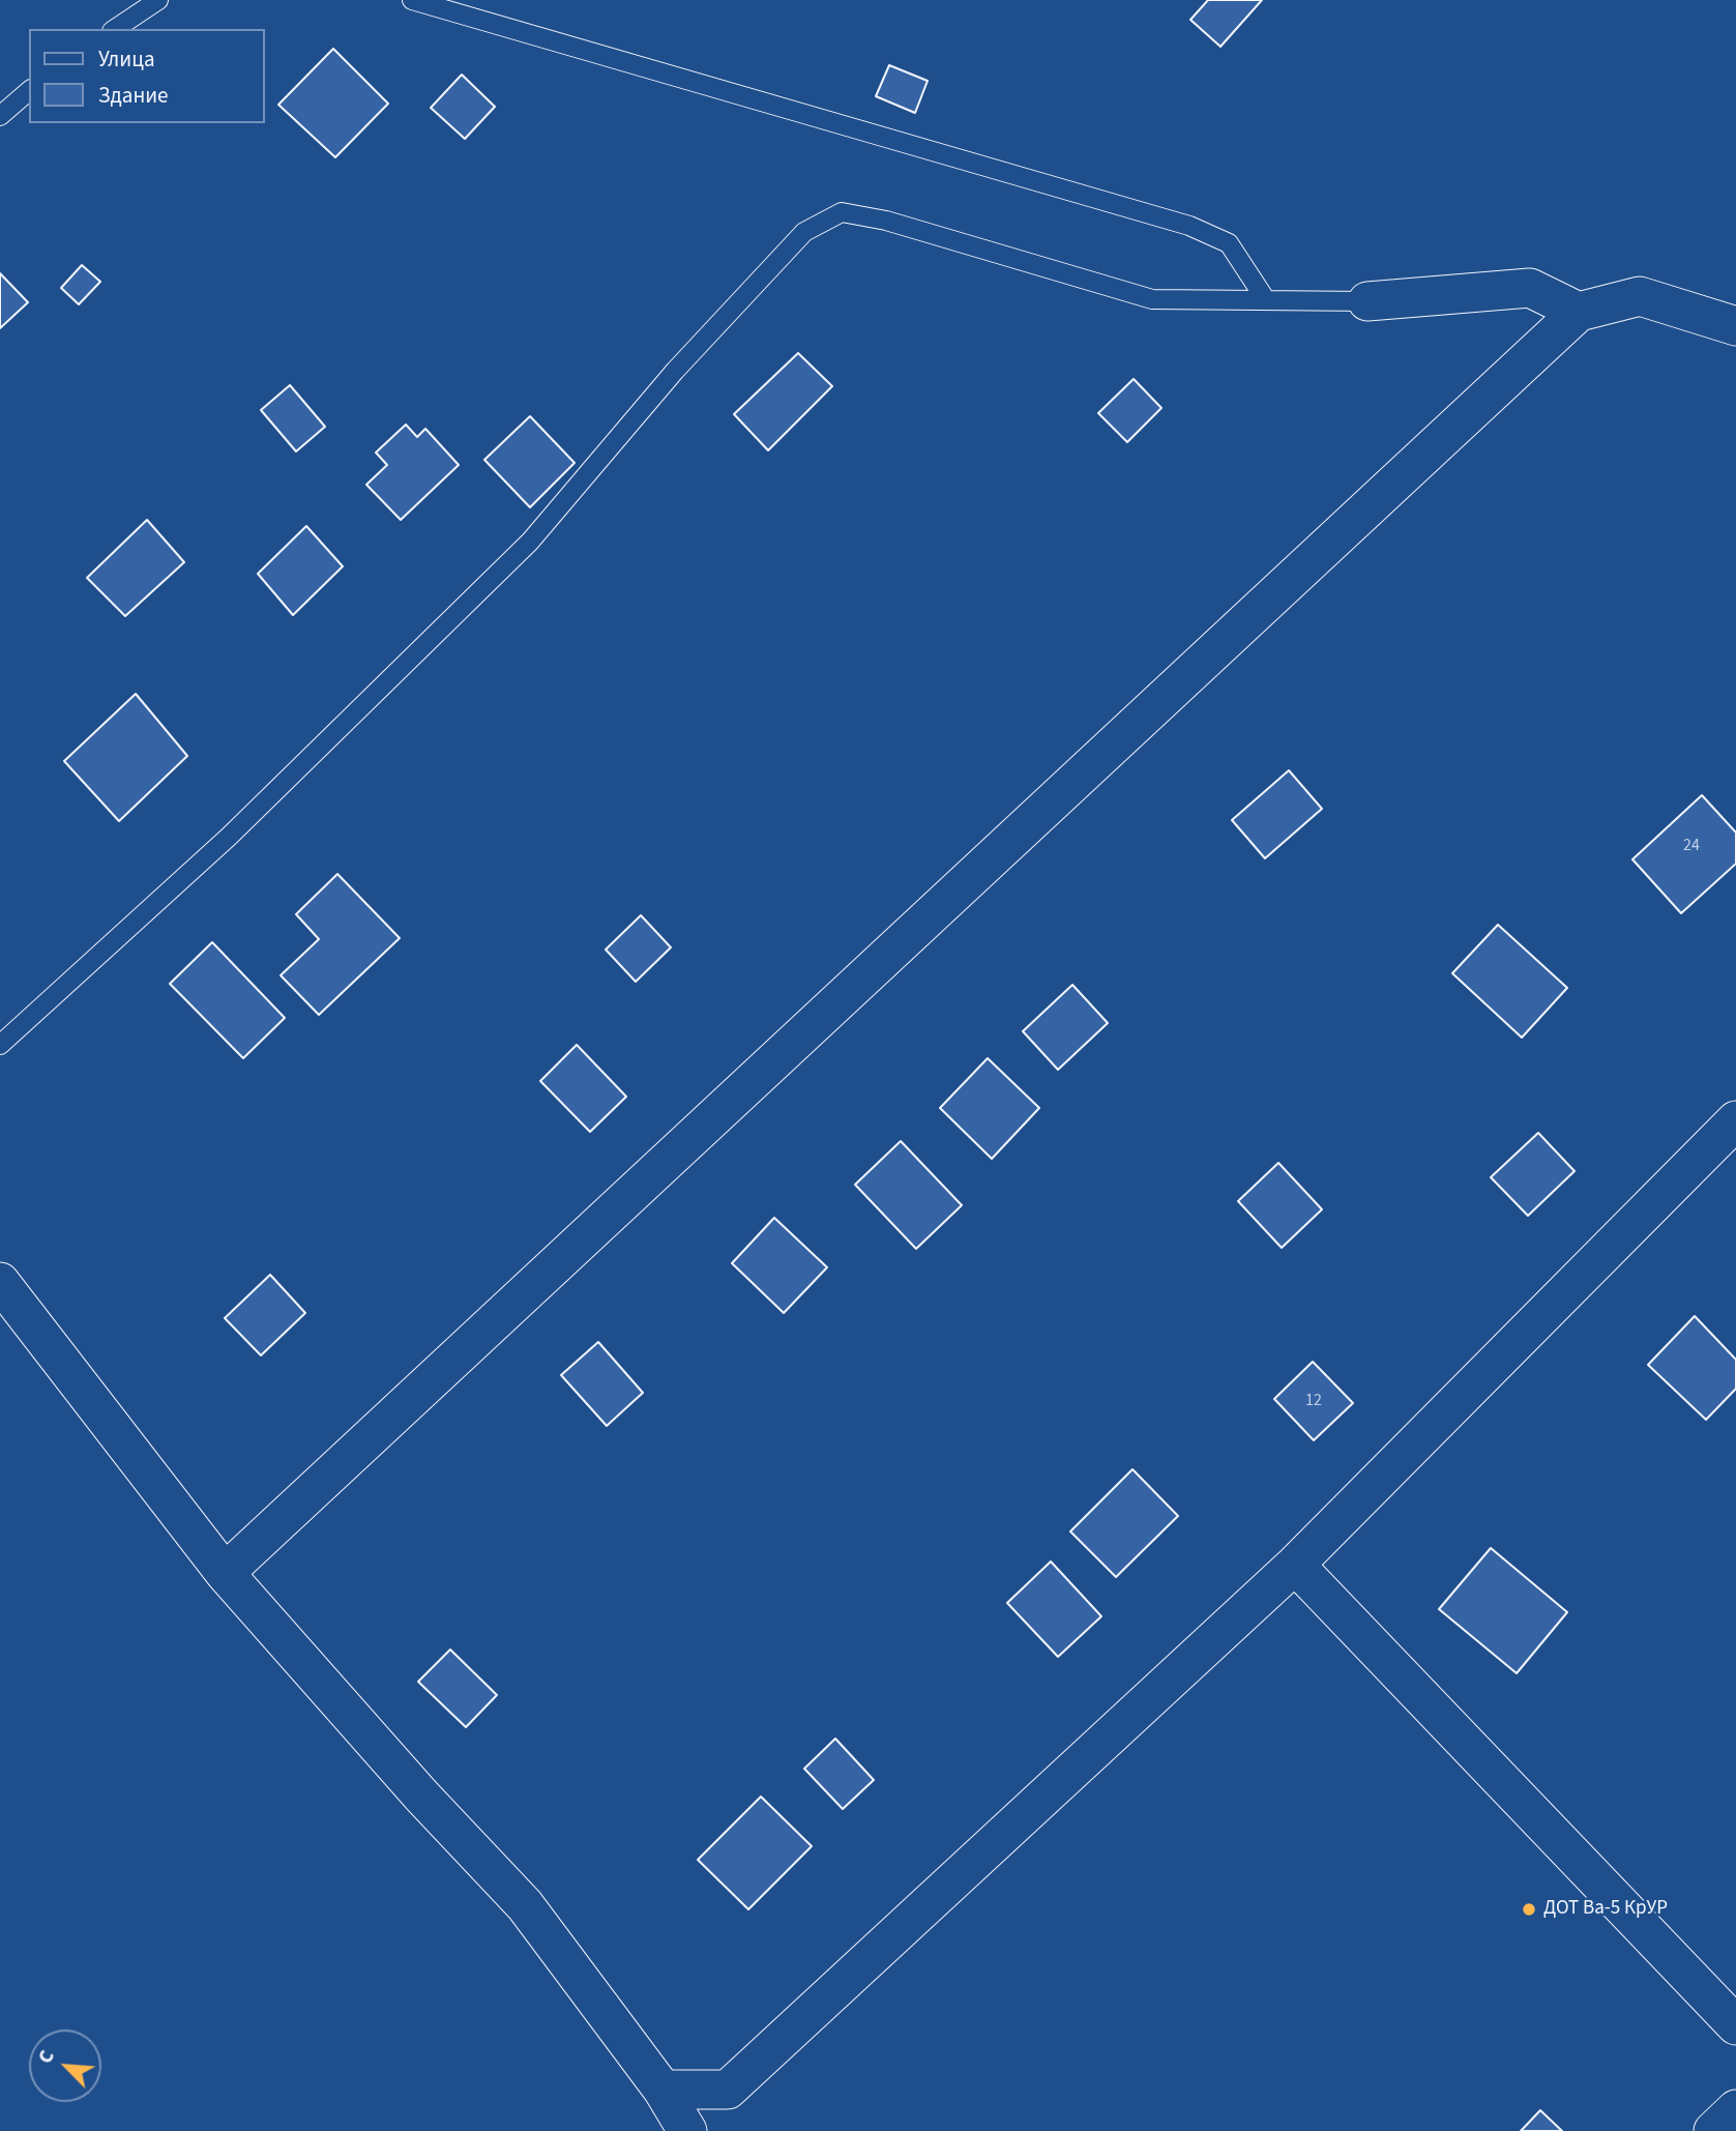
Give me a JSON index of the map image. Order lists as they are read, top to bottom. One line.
{"places":["ДОТ Ва-5 КрУР"],"house_numbers":["24","12"],"legend":["Улица","Здание"],"north":"top left"}
